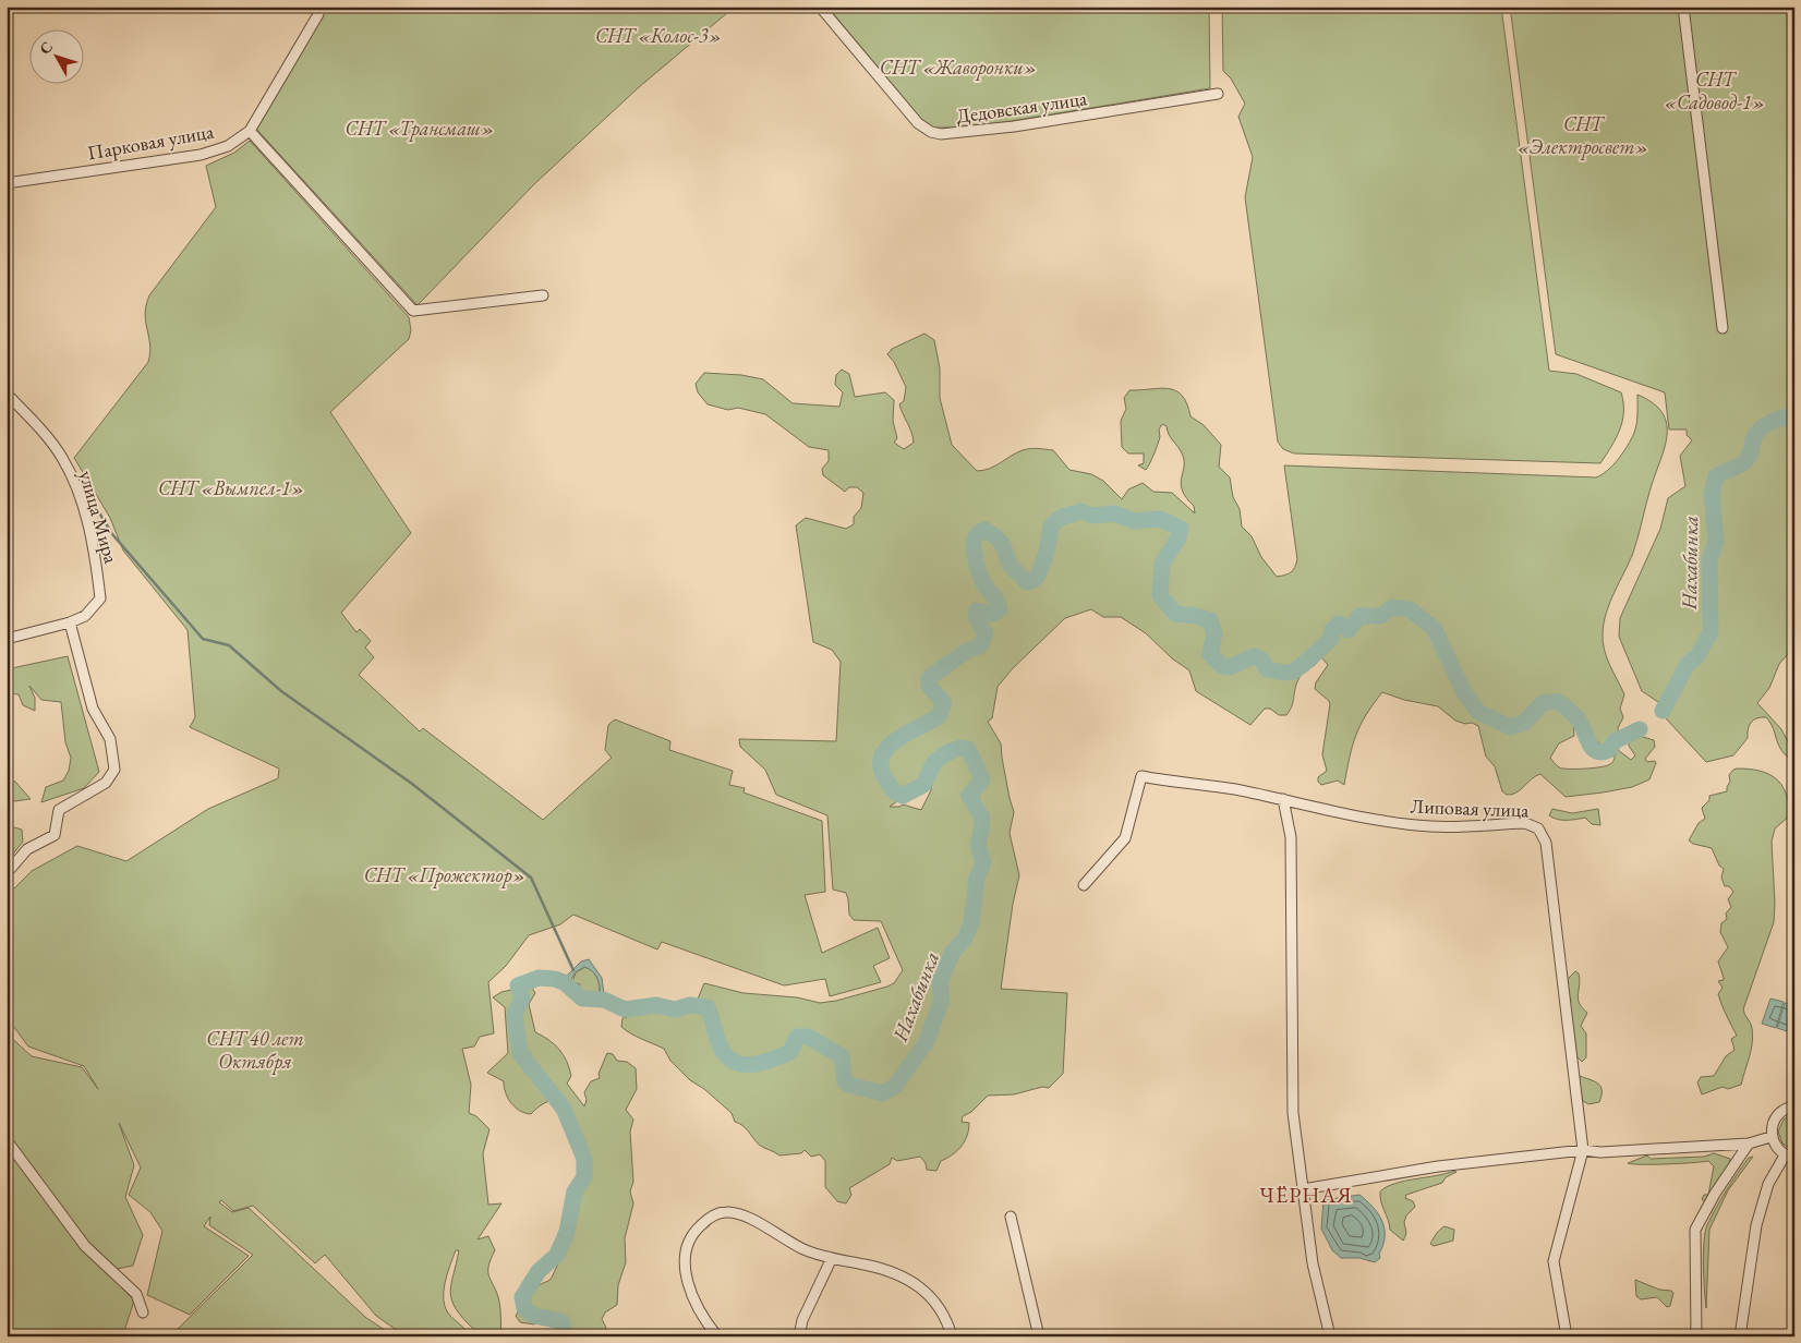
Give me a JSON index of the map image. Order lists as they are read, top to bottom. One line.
{"streets":{"street":["Дедовская улица","Парковая улица","улица Мира","Липовая улица"]},"districts":["ЧЁРНАЯ"],"water":["Нахабинка"],"parks":["СНТ «Колос-3»","СНТ «Жаворонки»","СНТ «Садовод-1»","СНТ «Электросвет»","СНТ «Трансмаш»","СНТ «Вымпел-1»","СНТ «Прожектор»","СНТ 40 лет Октября"],"north":"top left"}
